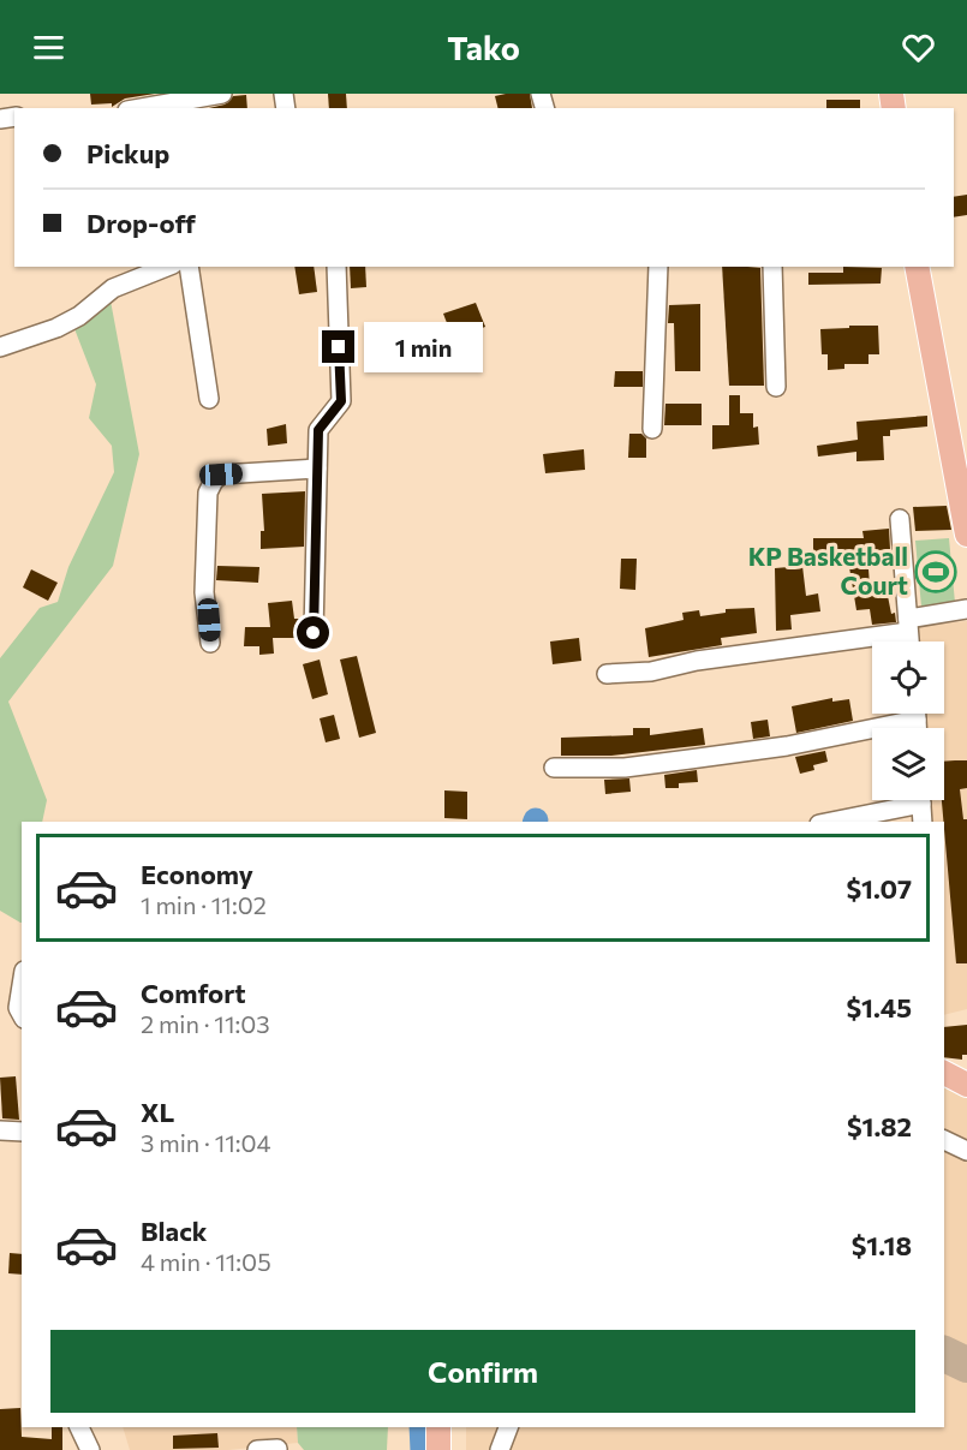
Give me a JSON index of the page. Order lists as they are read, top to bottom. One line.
{"places":{"sports":["KP Basketball Court"]},"page":{"header":"Tako","banner":["Pickup","Drop-off"],"bubble":"1 min","list":[{"name":"Economy","note":"1 min · 11:02","value":"$1.07"},{"name":"Comfort","note":"2 min · 11:03","value":"$1.45"},{"name":"XL","note":"3 min · 11:04","value":"$1.82"},{"name":"Black","note":"4 min · 11:05","value":"$1.18"}],"buttons":"Confirm"}}
